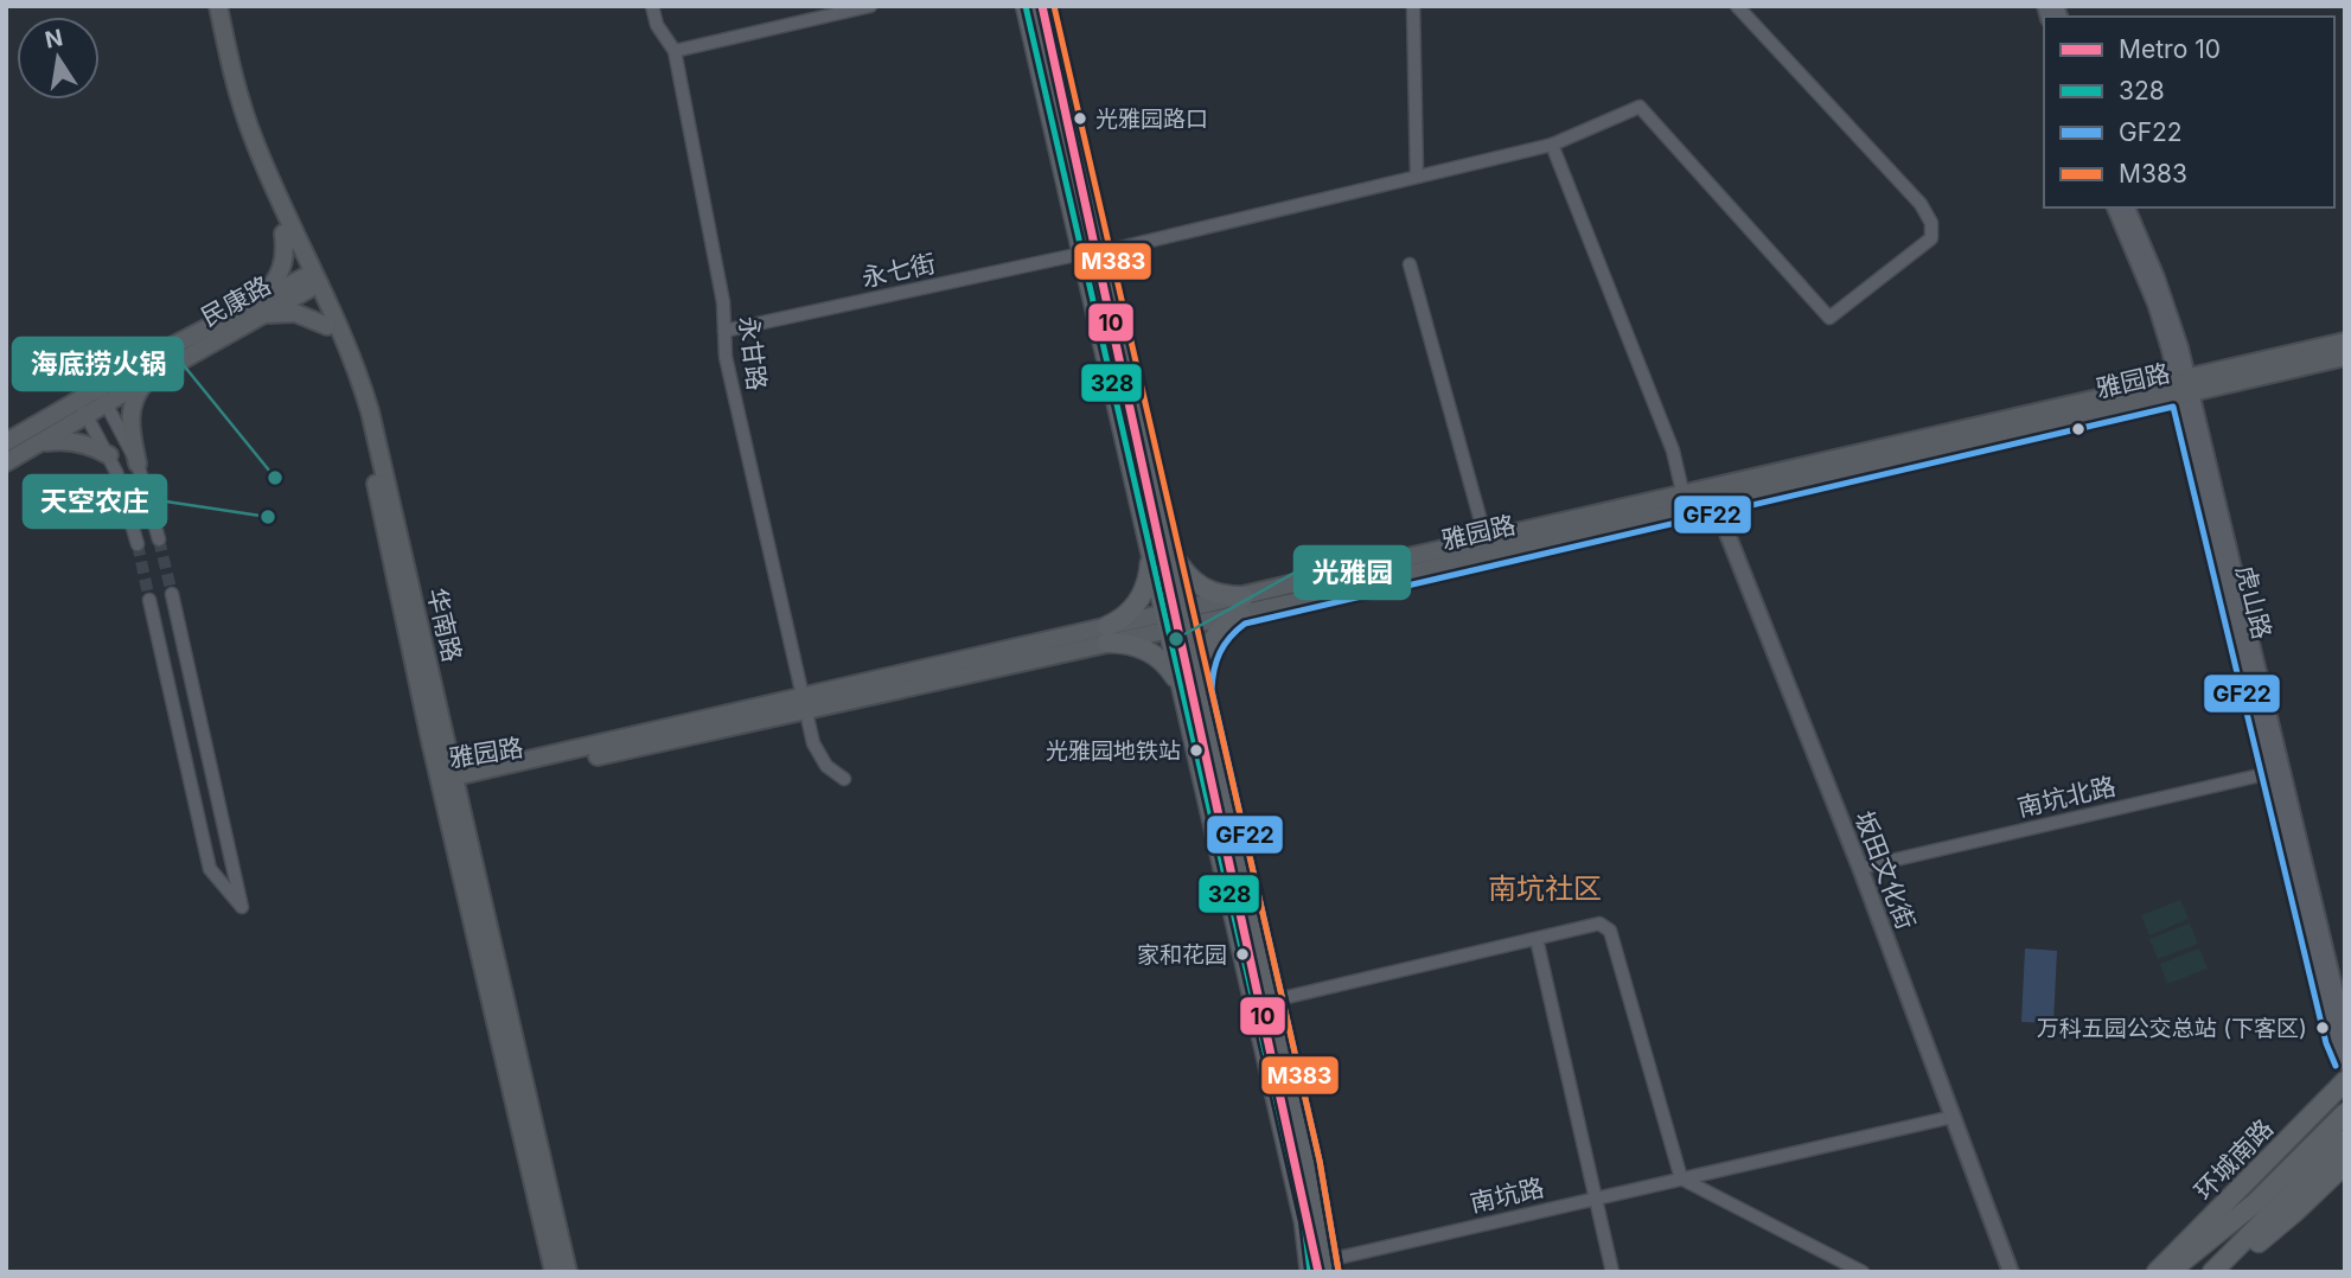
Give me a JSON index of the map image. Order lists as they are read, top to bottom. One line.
{"streets":{"main road":["民康路","雅园路","华南路","环城南路"],"street":["永七街","永甘路","虎山路","南坑北路","坂田文化街","南坑路"]},"crossings":[["永七街","永甘路"],["民康路","华南路"],["永甘路","雅园路"],["雅园路","虎山路"],["雅园路","华南路"],["雅园路","坂田文化街"],["虎山路","南坑北路"],["南坑北路","坂田文化街"],["坂田文化街","南坑路"]],"districts":["南坑社区"],"places":["光雅园路口","海底捞火锅","天空农庄","光雅园","光雅园地铁站","家和花园","万科五园公交总站 (下客区)"],"lines":["metro line 10","transit line 328","transit line M383","transit line GF22"],"legend":["Metro 10","328","GF22","M383"],"north":"top"}
